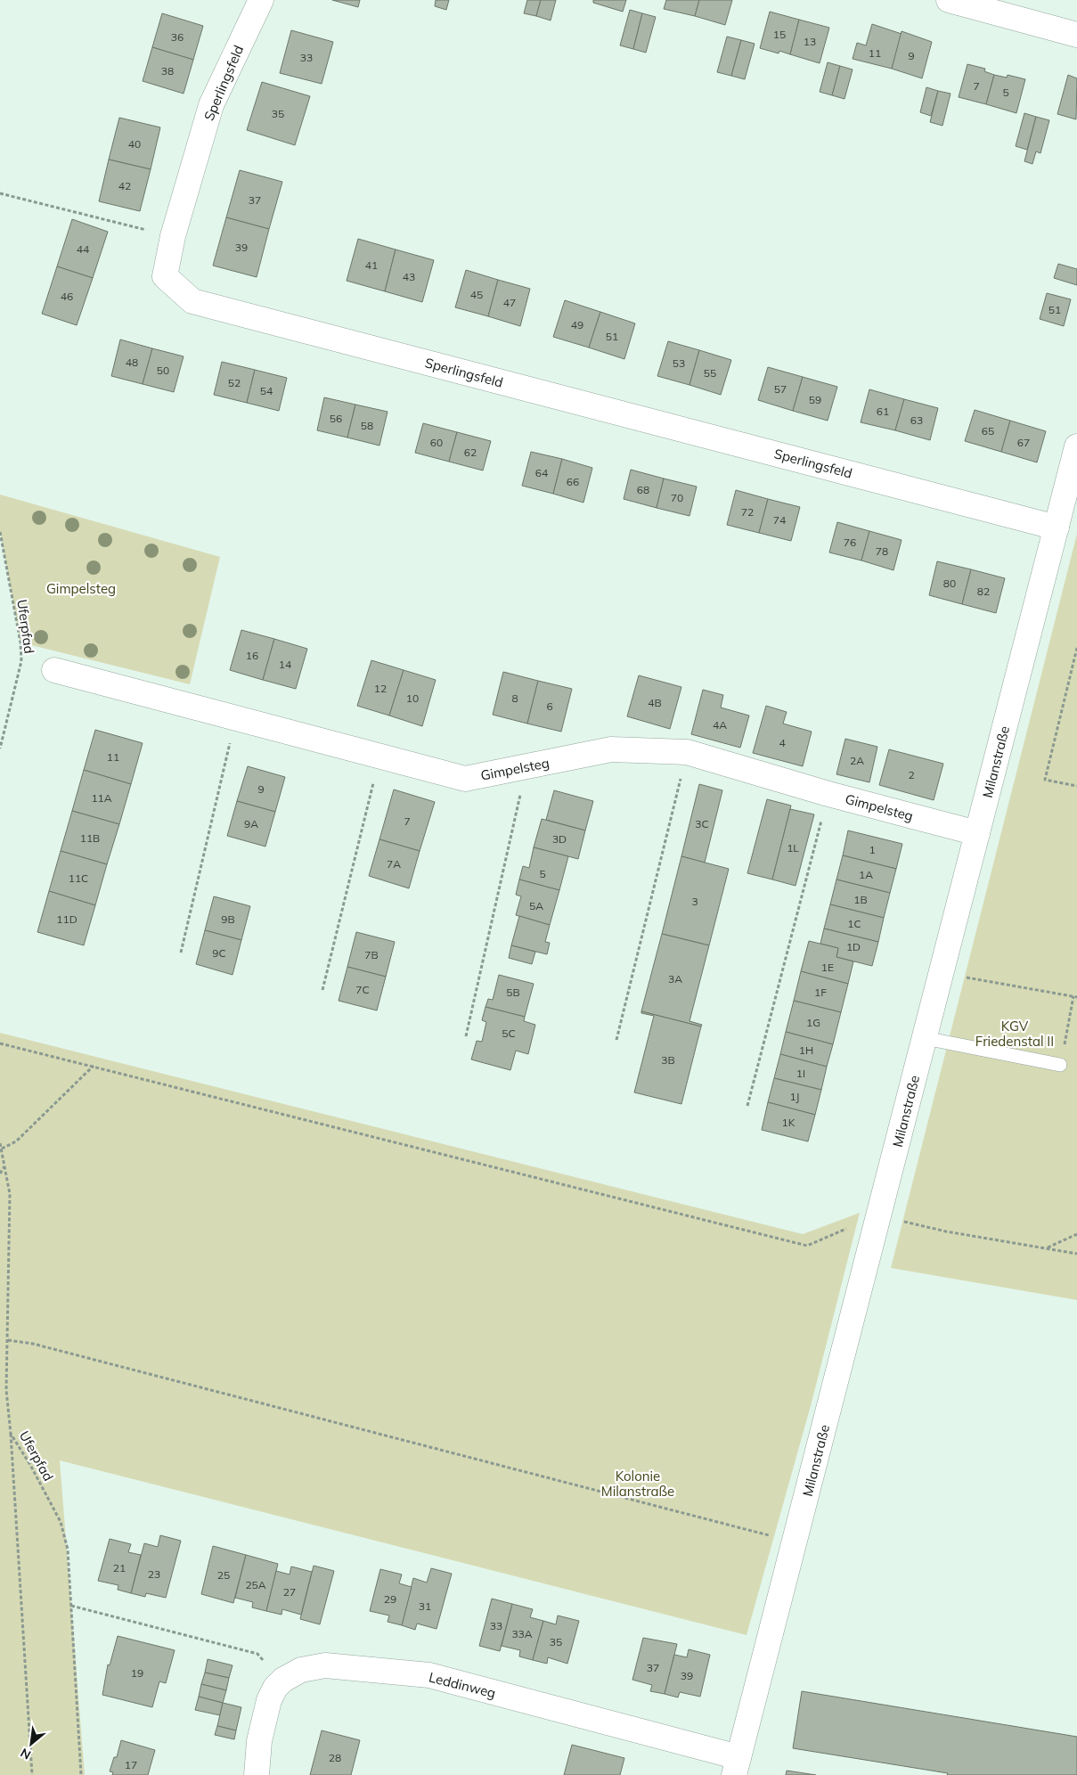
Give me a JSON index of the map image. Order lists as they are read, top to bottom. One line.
{"streets":{"street":["Sperlingsfeld","Milanstraße","Gimpelsteg","Leddinweg"],"path":["Uferpfad"]},"crossings":[["Sperlingsfeld","Milanstraße"],["Milanstraße","Gimpelsteg"],["Milanstraße","Leddinweg"]],"parks":["Gimpelsteg","KGV Friedenstal II","Kolonie Milanstraße"],"house_numbers":["15","36","13","11","9","33","38","7","5","35","40","42","37","39","44","41","43","45","46","47","51","49","51","48","53","50","55","52","57","54","59","61","56","63","58","65","60","67","62","64","66","68","70","72","74","76","78","80","82","16","14","12","10","8","4B","6","4A","4","11","2A","2","9","11A","7","9A","3C","11B","3D","1L","1","7A","5","1A","11C","1B","3","5A","11D","9B","1C","1D","9C","7B","1E","3A","7C","5B","1F","1G","5C","1H","3B","1I","1J","1K","21","23","25","25A","27","29","31","33","33A","35","37","19","39","28","17"],"north":"bottom left"}
